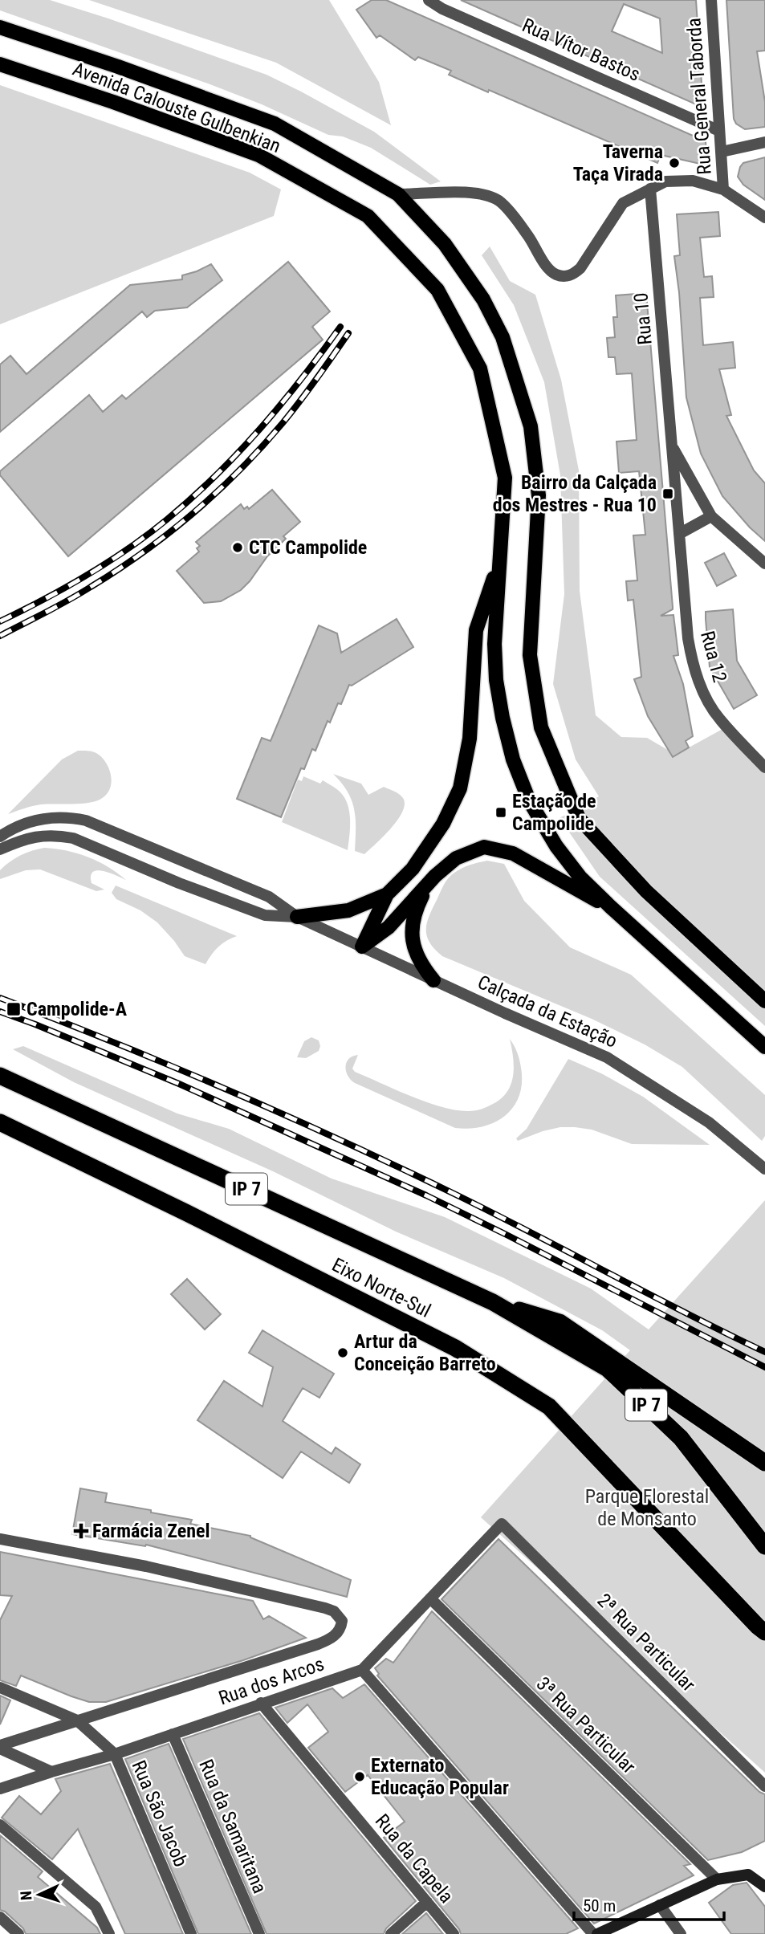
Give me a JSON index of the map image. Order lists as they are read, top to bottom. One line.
{"streets":{"highway":["IP 7","Eixo Norte-Sul"],"main road":["Avenida Calouste Gulbenkian"],"street":["Rua Vítor Bastos","Rua General Taborda","Rua 10","Rua 12","Calçada da Estação","2ª Rua Particular","Rua dos Arcos","3ª Rua Particular","Rua São Jacob","Rua da Samaritana","Rua da Capela"]},"crossings":[["Rua Vítor Bastos","Rua General Taborda"],["Rua 10","Rua 12"],["2ª Rua Particular","Rua dos Arcos"],["Rua dos Arcos","3ª Rua Particular"],["Rua dos Arcos","Rua São Jacob"],["Rua dos Arcos","Rua da Samaritana"],["Rua dos Arcos","Rua da Capela"]],"parks":["Parque Florestal de Monsanto"],"places":{"other":["Taverna Taça Virada","CTC Campolide","Artur da Conceição Barreto","Externato Educação Popular"],"transit":["Bairro da Calçada dos Mestres - Rua 10","Estação de Campolide","Campolide-A"],"health":["Farmácia Zenel"]},"scale_bar":"50 m","north":"left"}
